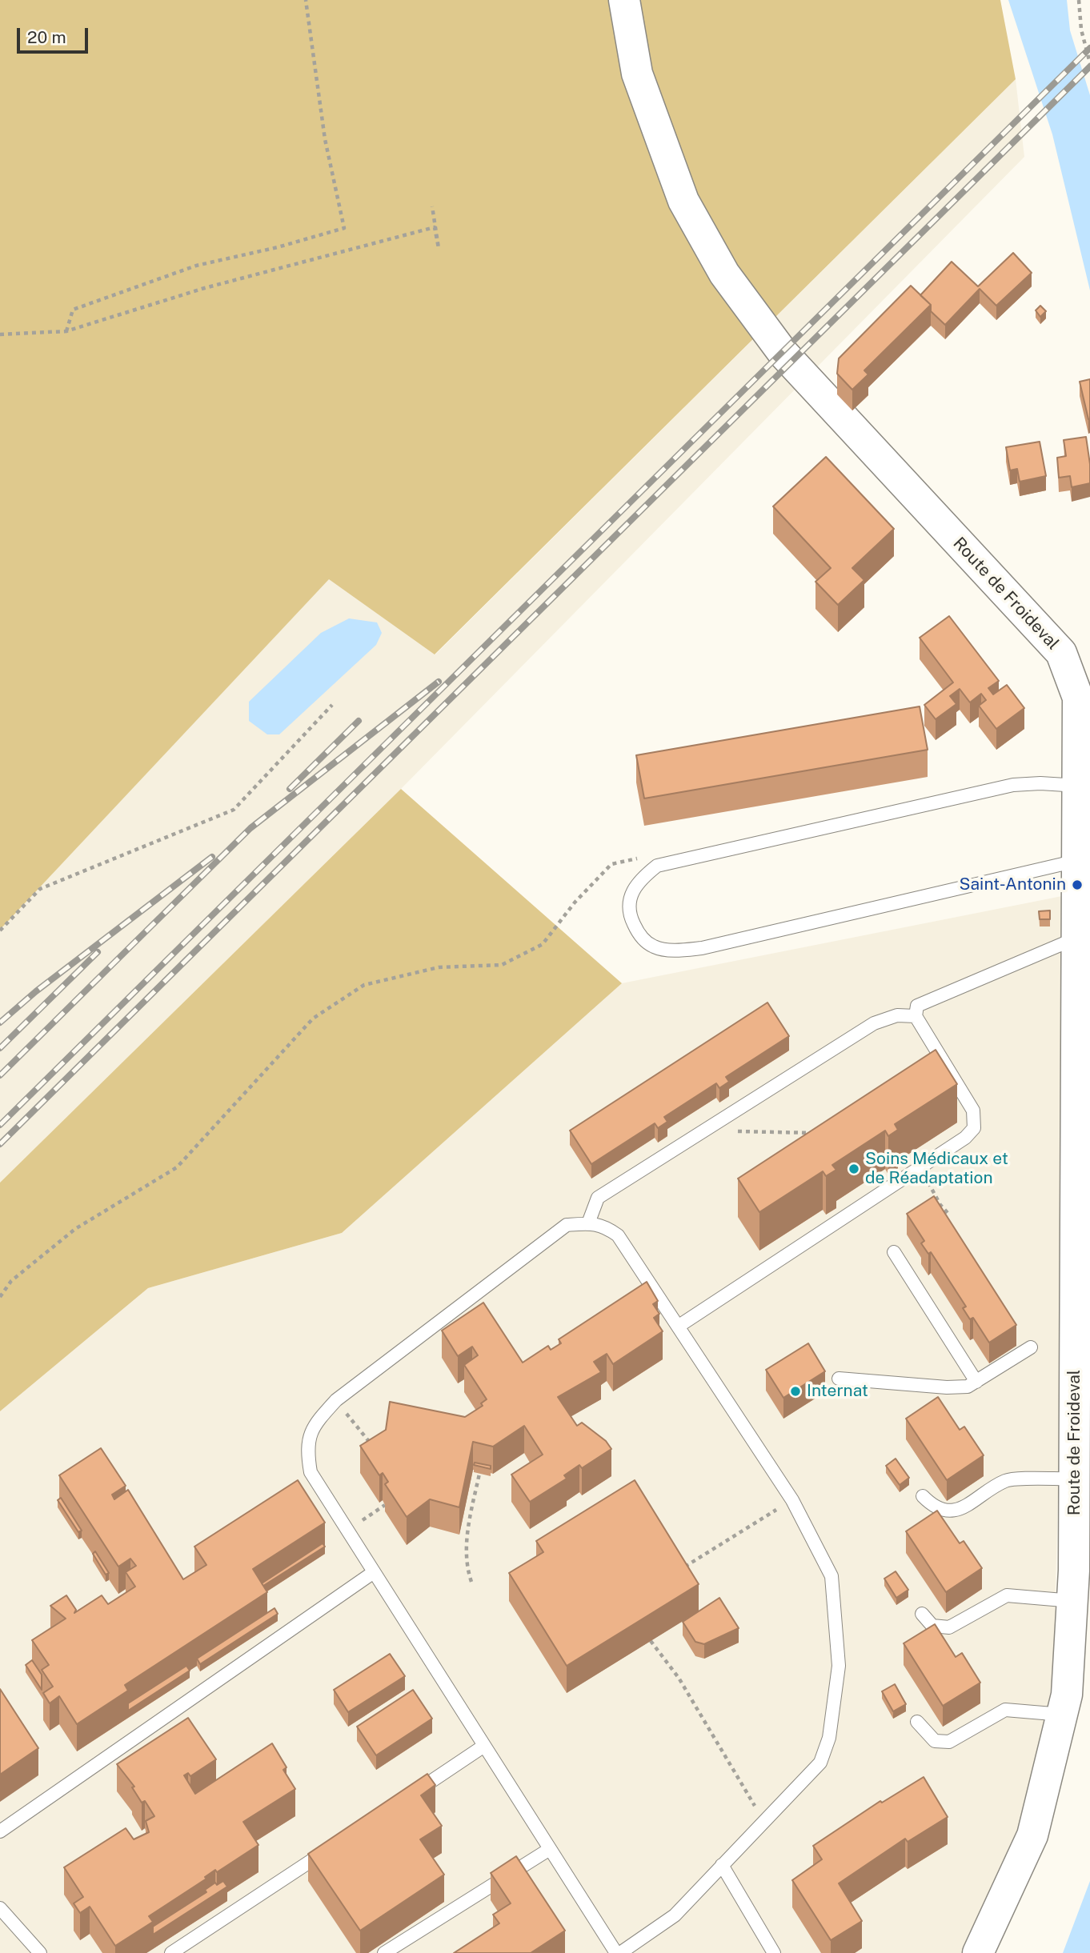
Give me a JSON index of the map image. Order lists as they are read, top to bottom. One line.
{"streets":{"street":["Route de Froideval"]},"places":["Saint-Antonin","Soins Médicaux et de Réadaptation","Internat"],"scale_bar":"20 m"}
